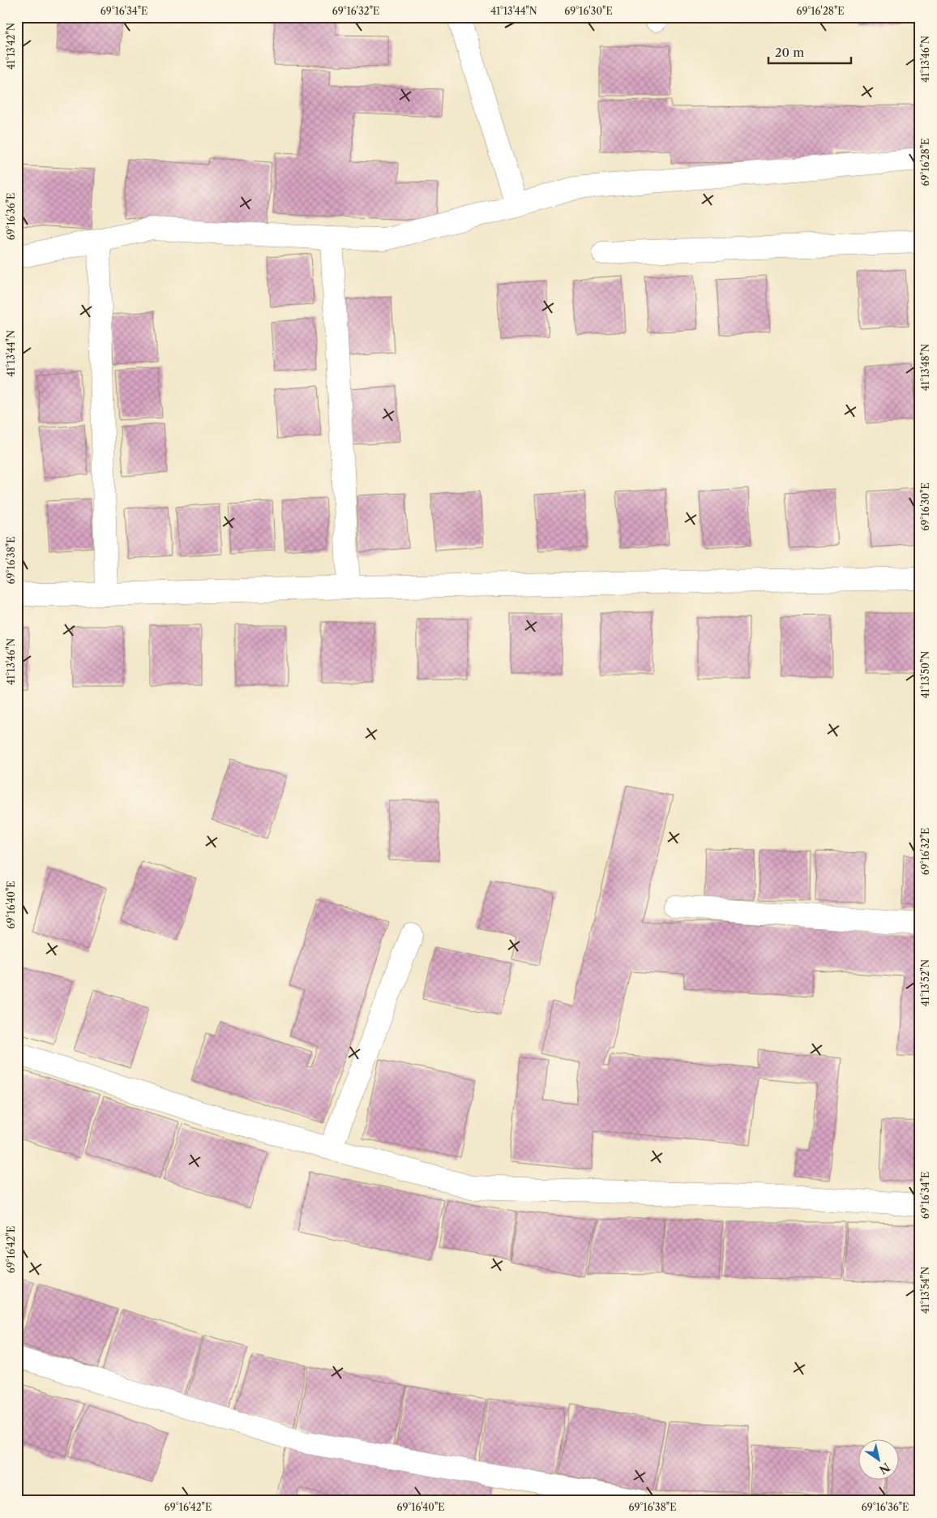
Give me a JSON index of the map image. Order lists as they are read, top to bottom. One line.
{"scale_bar":"20 m","north":"bottom right","coordinates":["69°16'34\"E","69°16'32\"E","41°13'44\"N","69°16'30\"E","69°16'28\"E","41°13'42\"N","41°13'46\"N","69°16'36\"E","41°13'48\"N","69°16'38\"E","41°13'50\"N","69°16'40\"E","41°13'52\"N","69°16'42\"E","41°13'54\"N"]}
